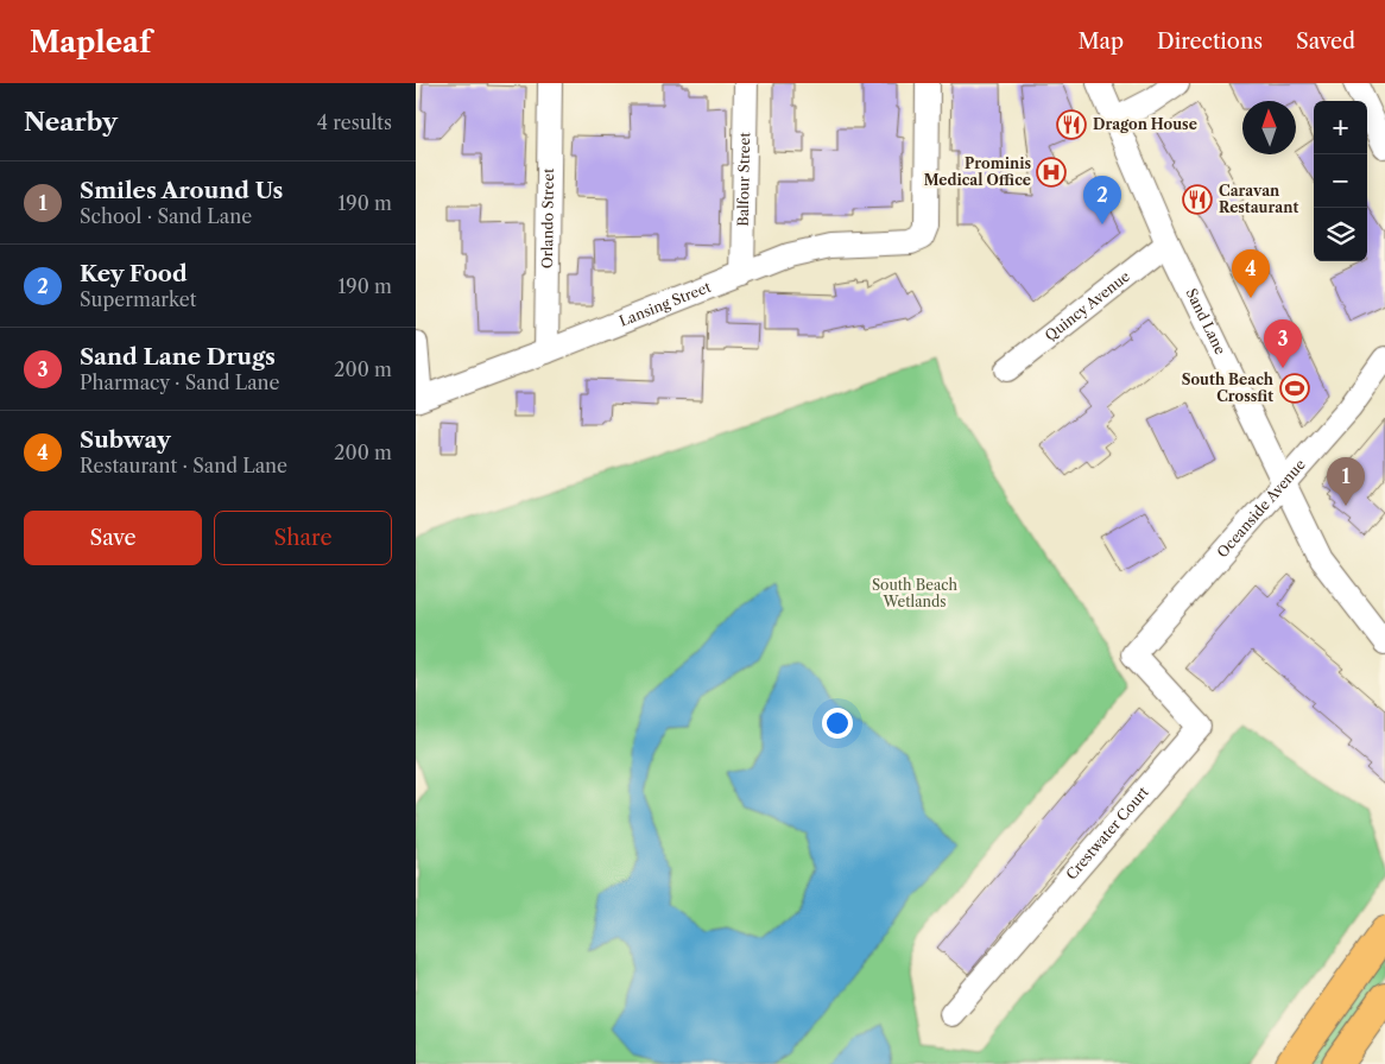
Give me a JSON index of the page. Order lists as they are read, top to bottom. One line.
{"streets":{"street":["Balfour Street","Orlando Street","Lansing Street","Quincy Avenue","Sand Lane","Oceanside Avenue","Crestwater Court"]},"crossings":[["Balfour Street","Lansing Street"],["Orlando Street","Lansing Street"],["Quincy Avenue","Sand Lane"],["Sand Lane","Oceanside Avenue"],["Oceanside Avenue","Crestwater Court"]],"parks":["South Beach Wetlands"],"places":{"restaurant":["Dragon House","Caravan Restaurant"],"hospital":["Prominis Medical Office"],"sports":["South Beach Crossfit"]},"north":"top","page":{"header":"Mapleaf","nav":["Map","Directions","Saved"],"heading":["Nearby","4 results"],"map_buttons":["+","−"],"list":[{"mark":"1","name":"Smiles Around Us","note":"School · Sand Lane","value":"190 m"},{"mark":"2","name":"Key Food","note":"Supermarket","value":"190 m"},{"mark":"3","name":"Sand Lane Drugs","note":"Pharmacy · Sand Lane","value":"200 m"},{"mark":"4","name":"Subway","note":"Restaurant · Sand Lane","value":"200 m"}],"pins":["2","4","3","1"],"buttons":["Save","Share"]}}
